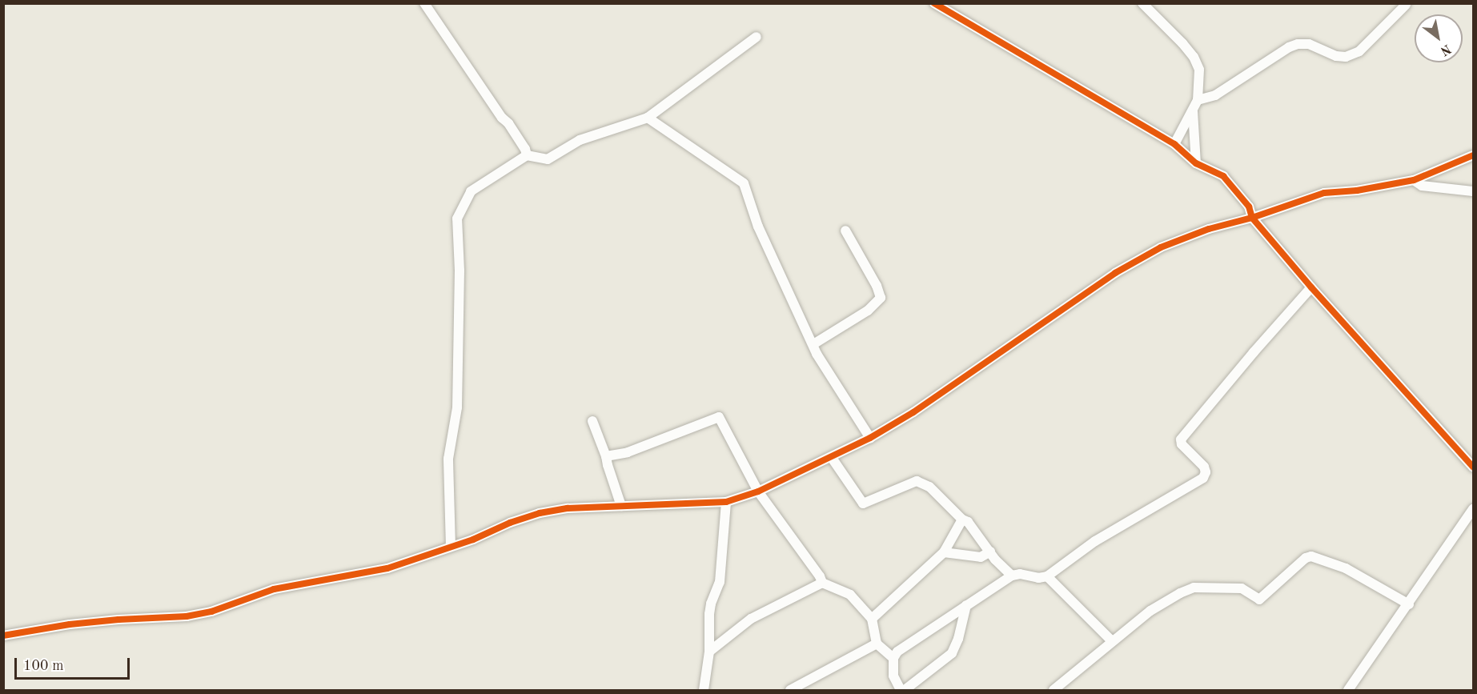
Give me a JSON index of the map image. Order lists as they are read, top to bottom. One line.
{"scale_bar":"100 m","north":"bottom right"}
